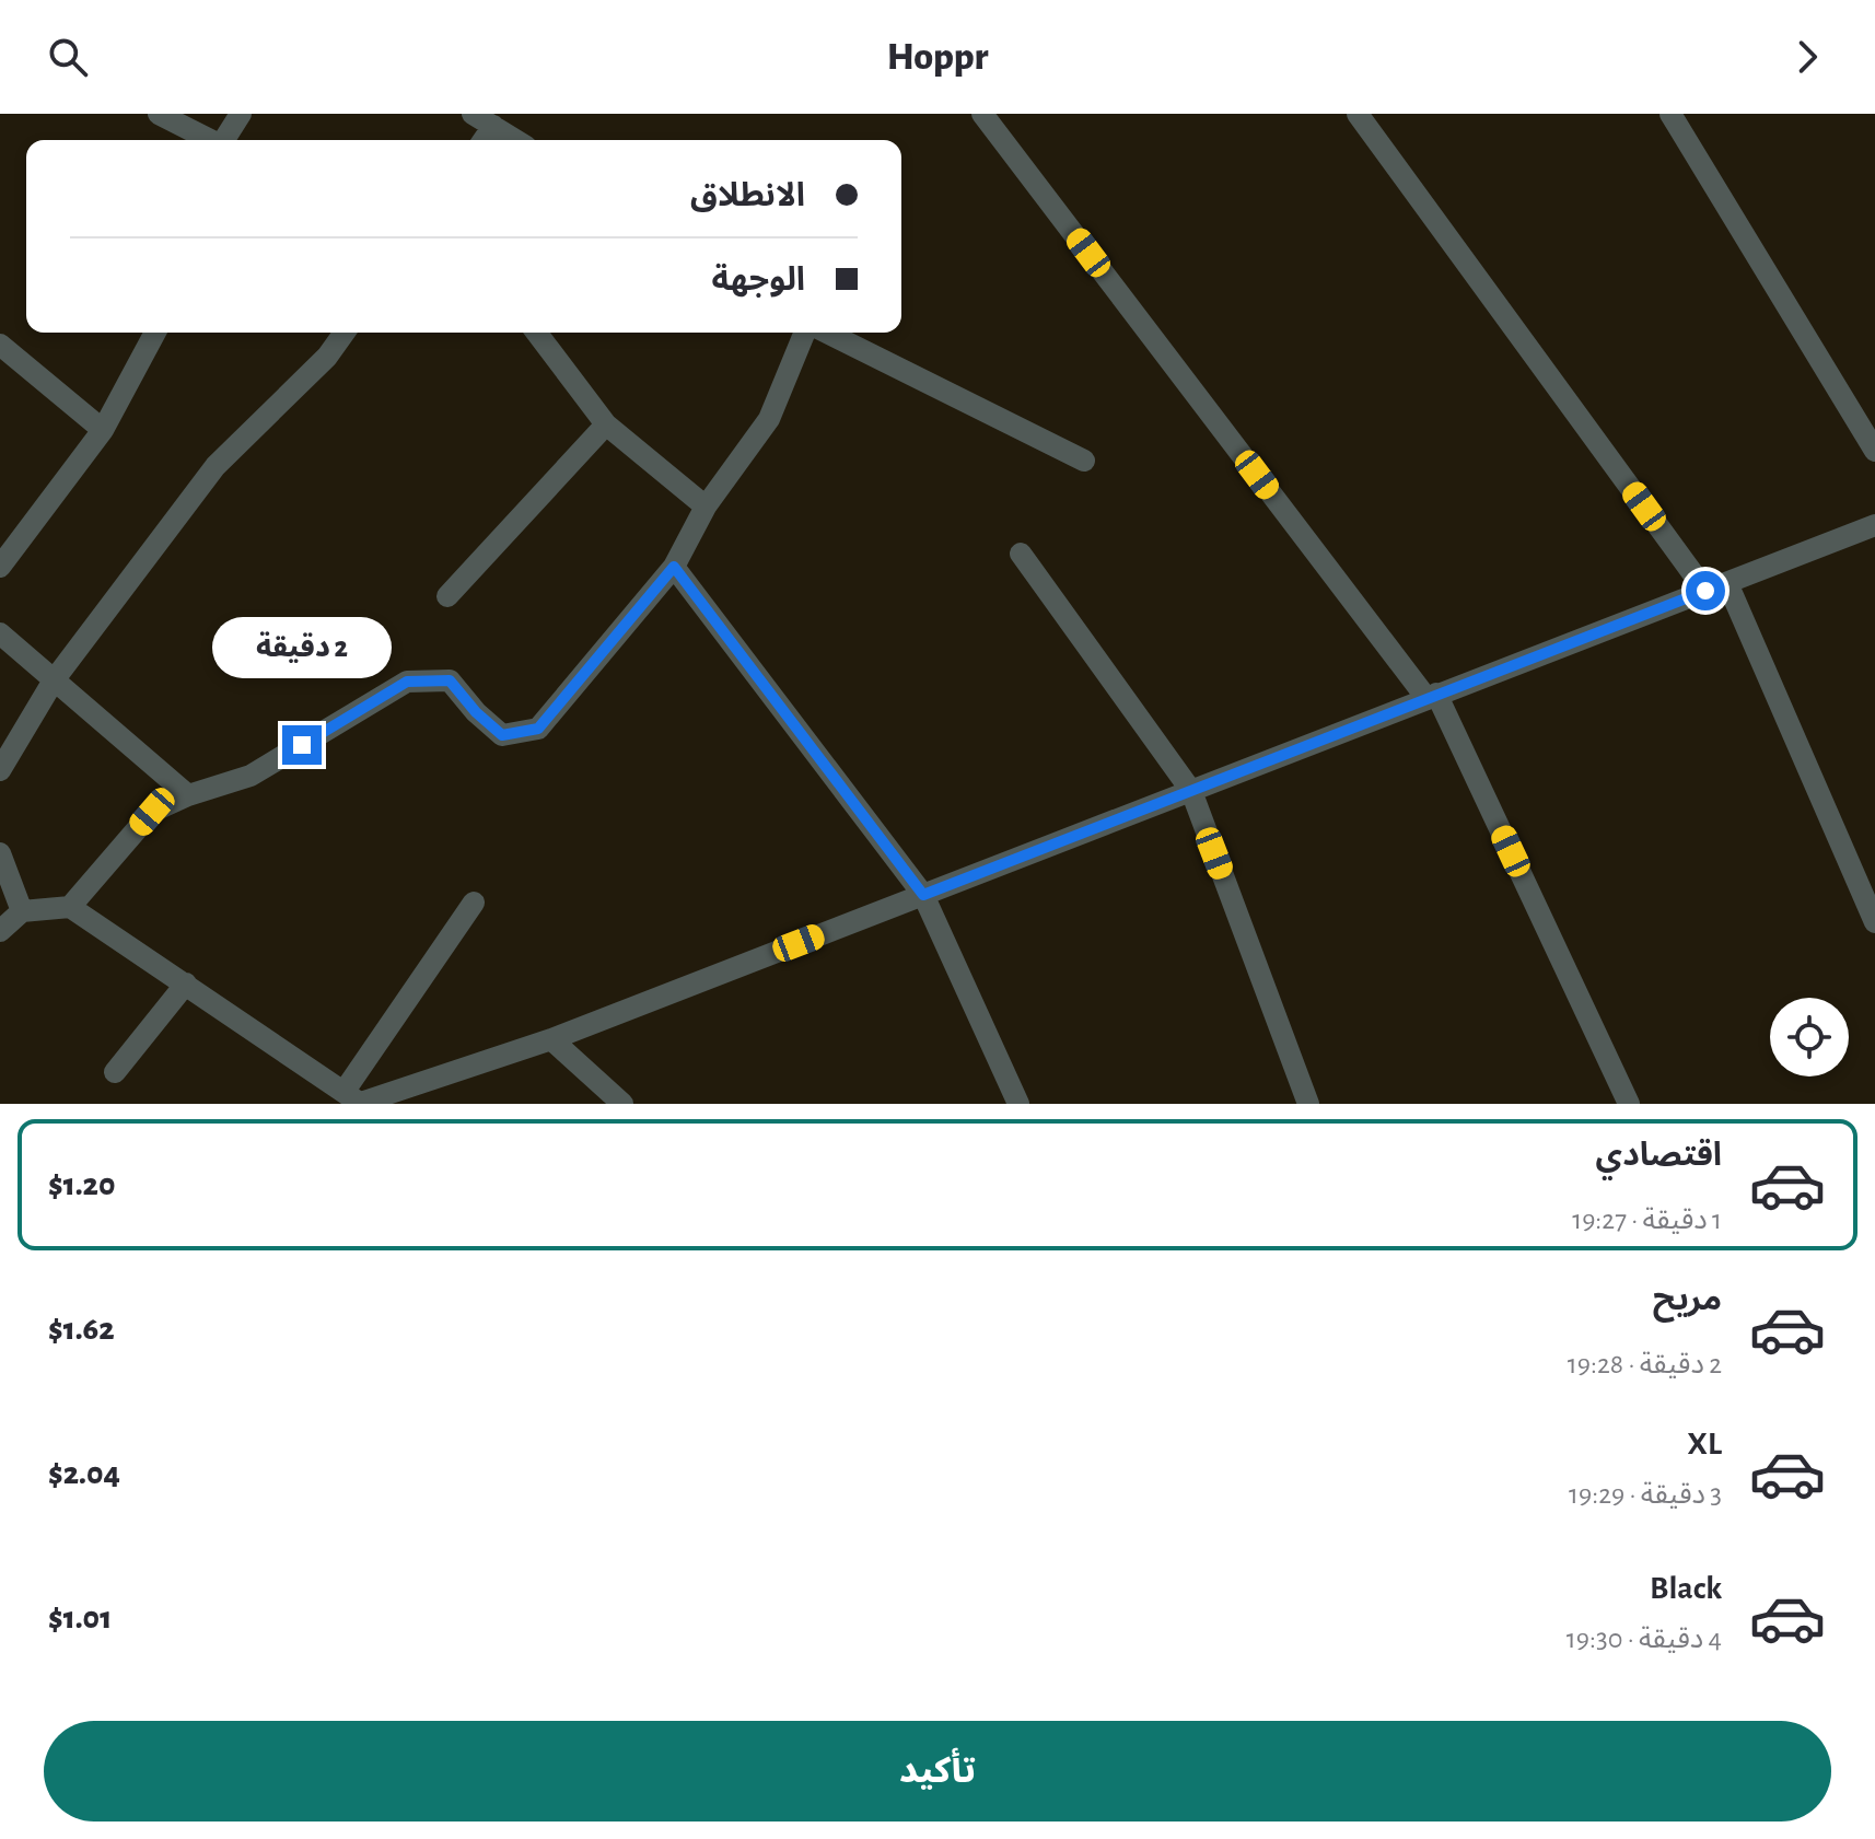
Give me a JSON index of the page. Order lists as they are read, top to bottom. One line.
{"page":{"header":"Hoppr","banner":["الانطلاق","الوجهة"],"bubble":"2 دقيقة","list":[{"name":"اقتصادي","note":"1 دقيقة · 19:27","value":"$1.20"},{"name":"مريح","note":"2 دقيقة · 19:28","value":"$1.62"},{"name":"XL","note":"3 دقيقة · 19:29","value":"$2.04"},{"name":"Black","note":"4 دقيقة · 19:30","value":"$1.01"}],"buttons":"تأكيد"}}
